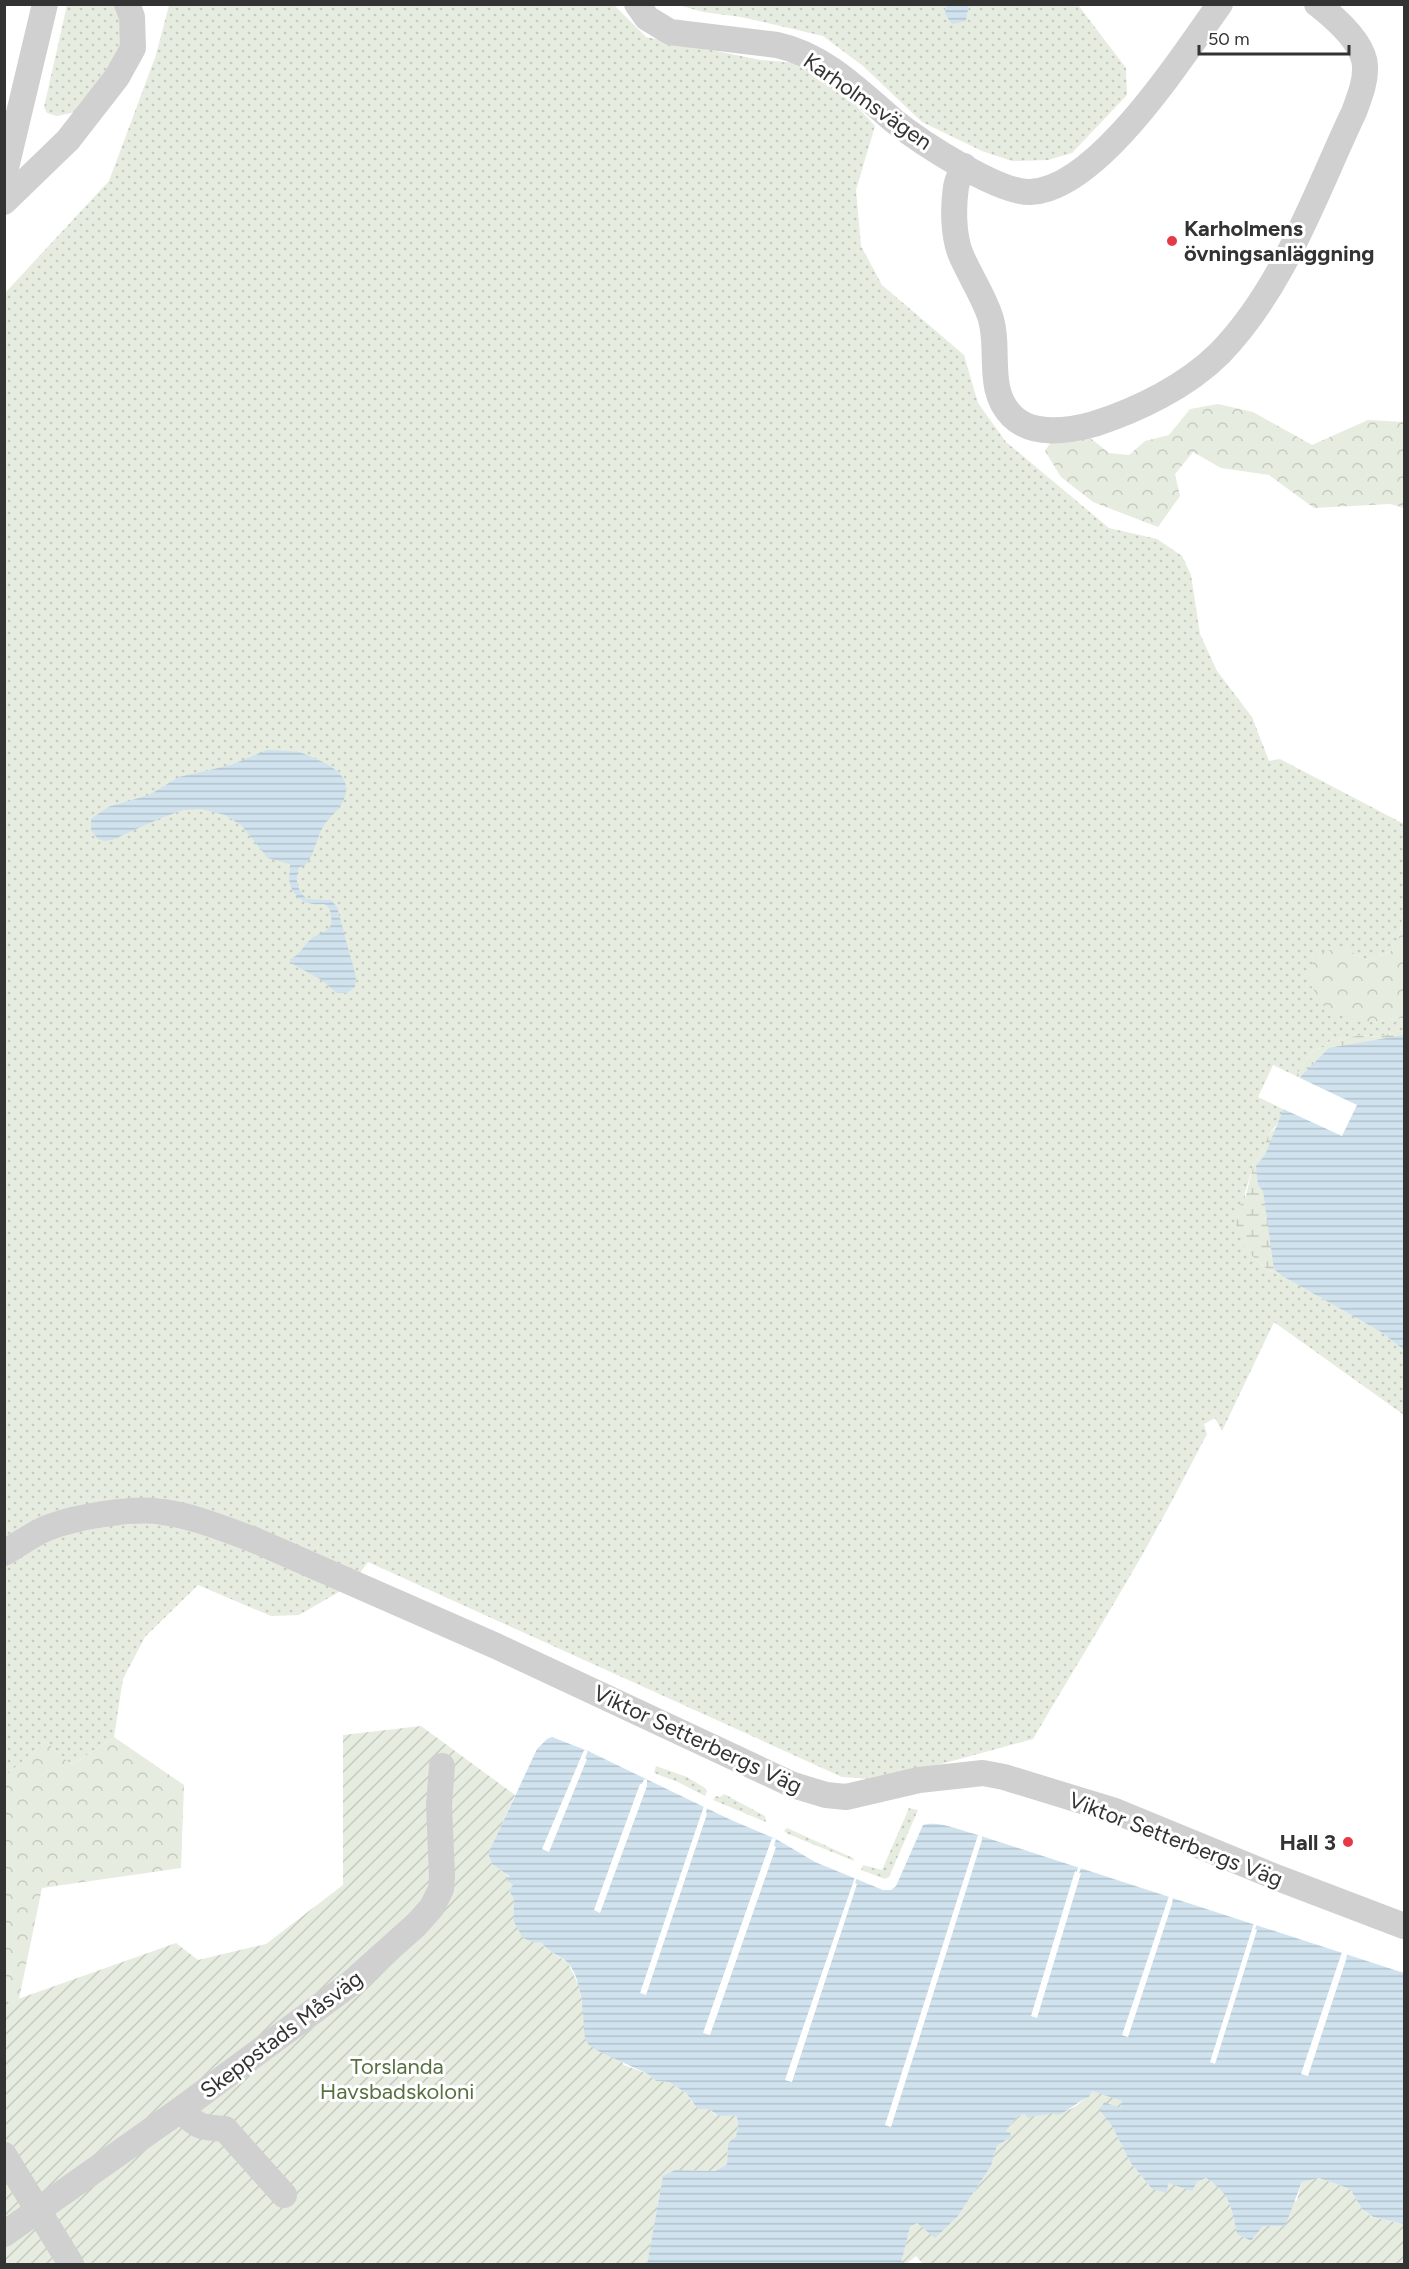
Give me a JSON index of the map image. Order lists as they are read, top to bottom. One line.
{"streets":{"street":["Karholmsvägen","Viktor Setterbergs Väg","Skeppstads Måsväg"]},"parks":["Torslanda Havsbadskoloni"],"places":["Karholmens övningsanläggning","Hall 3"],"scale_bar":"50 m"}
